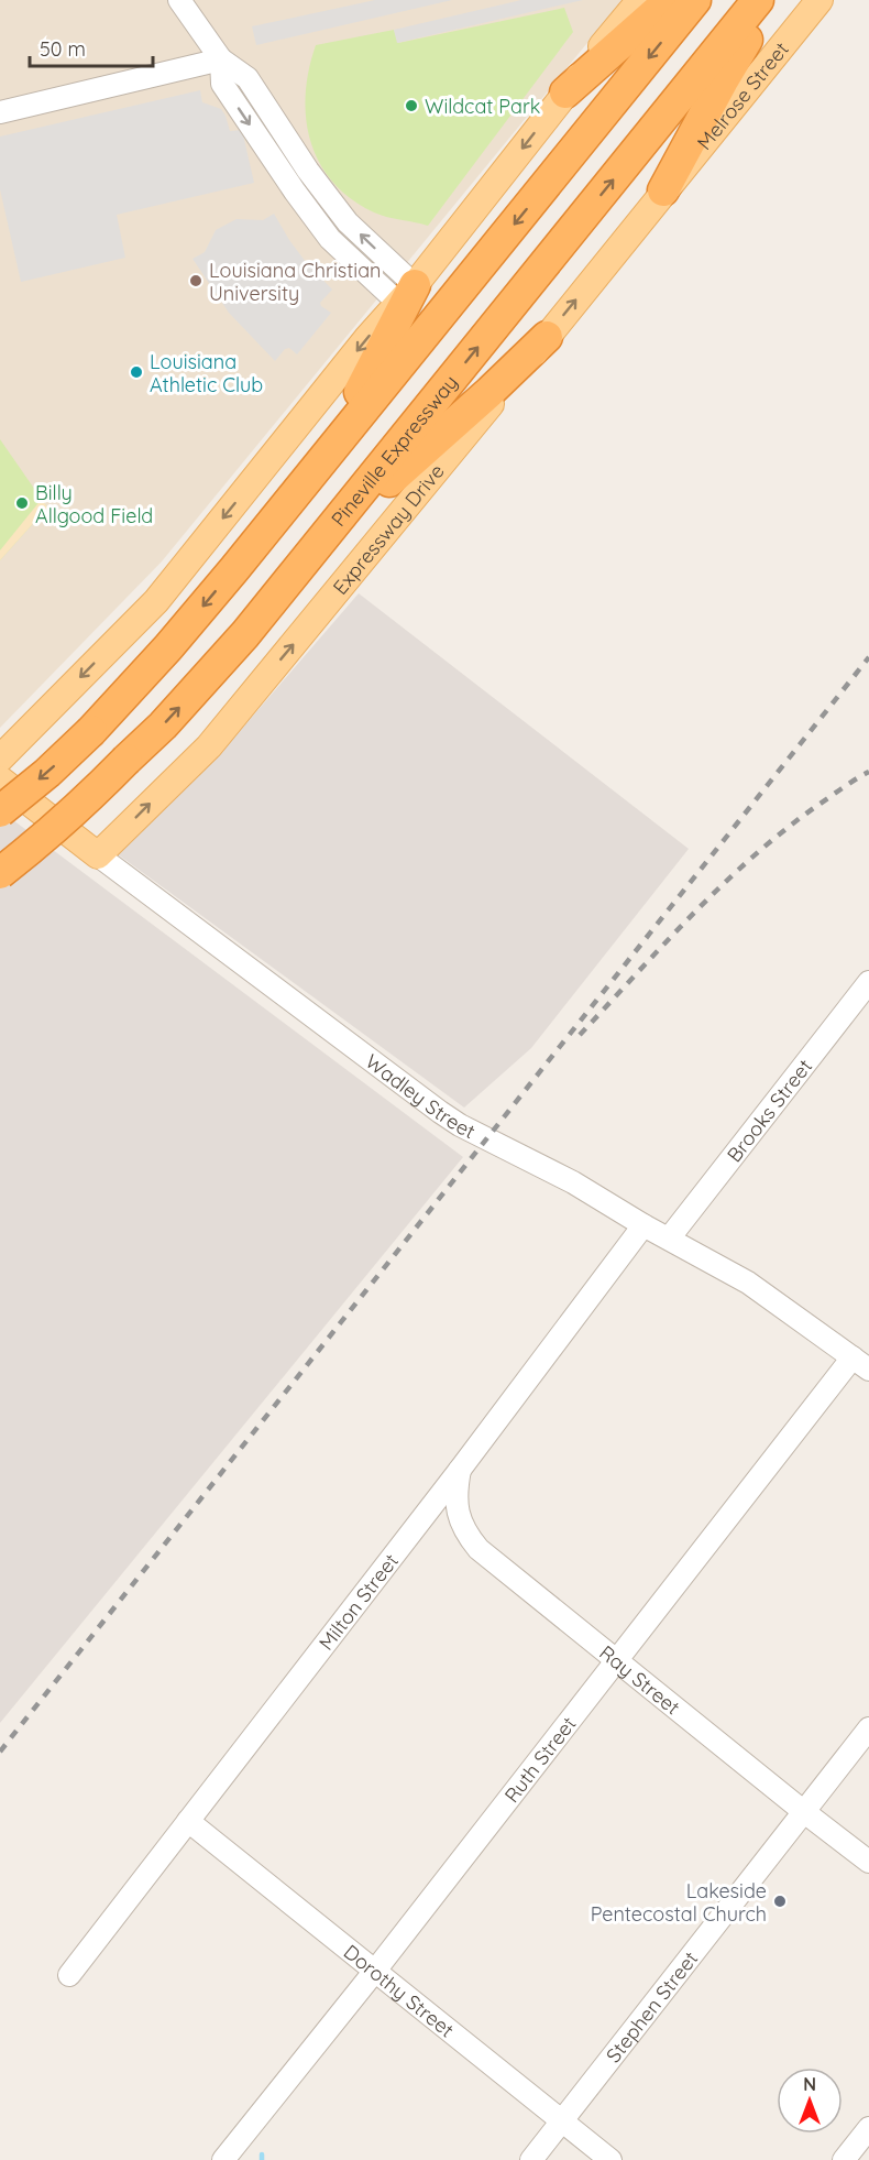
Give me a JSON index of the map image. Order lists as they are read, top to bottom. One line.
{"streets":{"highway":["Pineville Expressway"],"main road":["Melrose Street","Expressway Drive","Wadley Street"],"street":["Brooks Street","Milton Street","Ray Street","Ruth Street","Dorothy Street","Stephen Street"]},"crossings":[["Melrose Street","Expressway Drive"],["Expressway Drive","Wadley Street"],["Wadley Street","Brooks Street"],["Wadley Street","Milton Street"],["Wadley Street","Ruth Street"],["Milton Street","Ray Street"],["Milton Street","Dorothy Street"],["Ray Street","Ruth Street"],["Ray Street","Stephen Street"],["Ruth Street","Dorothy Street"],["Dorothy Street","Stephen Street"]],"places":["Wildcat Park","Louisiana Christian University","Louisiana Athletic Club","Billy Allgood Field","Lakeside Pentecostal Church"],"scale_bar":"50 m","north":"top"}
